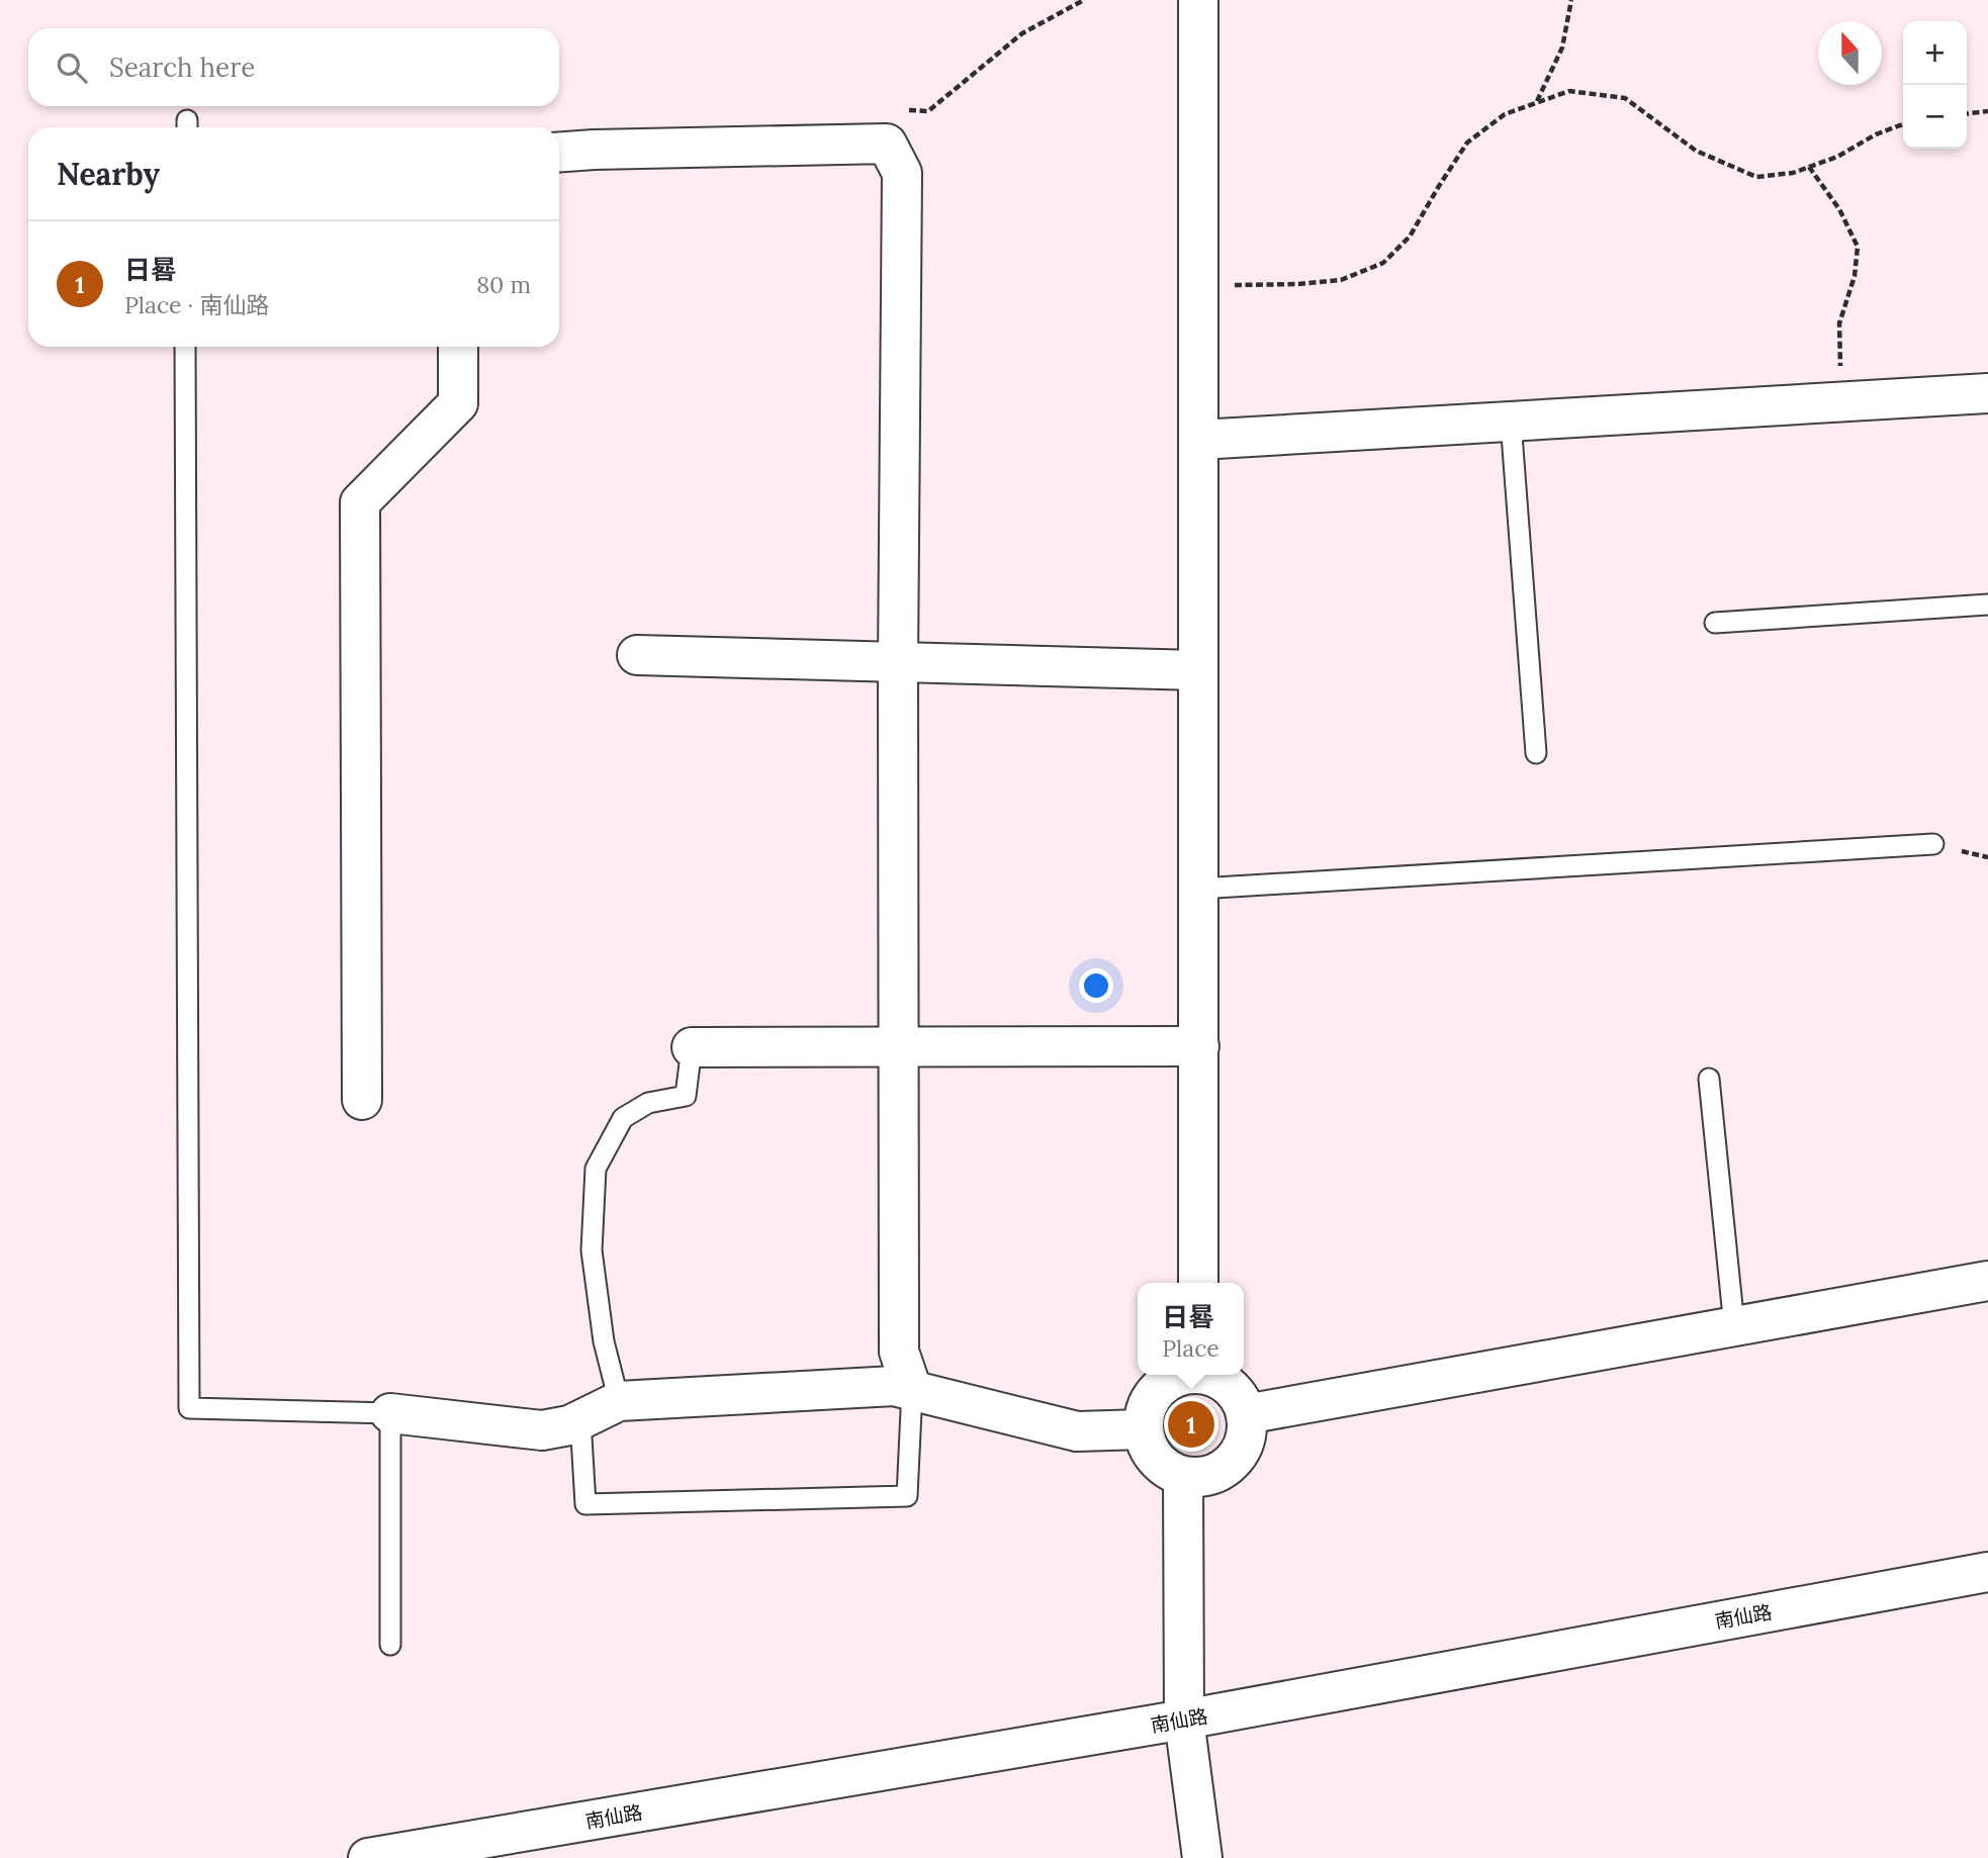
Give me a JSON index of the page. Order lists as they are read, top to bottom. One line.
{"streets":{"street":["南仙路"]},"north":"top","page":{"map_buttons":["+","−"],"search":"Search here","heading":"Nearby","list":[{"mark":"1","name":"日晷","note":"Place · 南仙路","value":"80 m"}],"popup":["日晷","Place"],"pins":"1"}}
